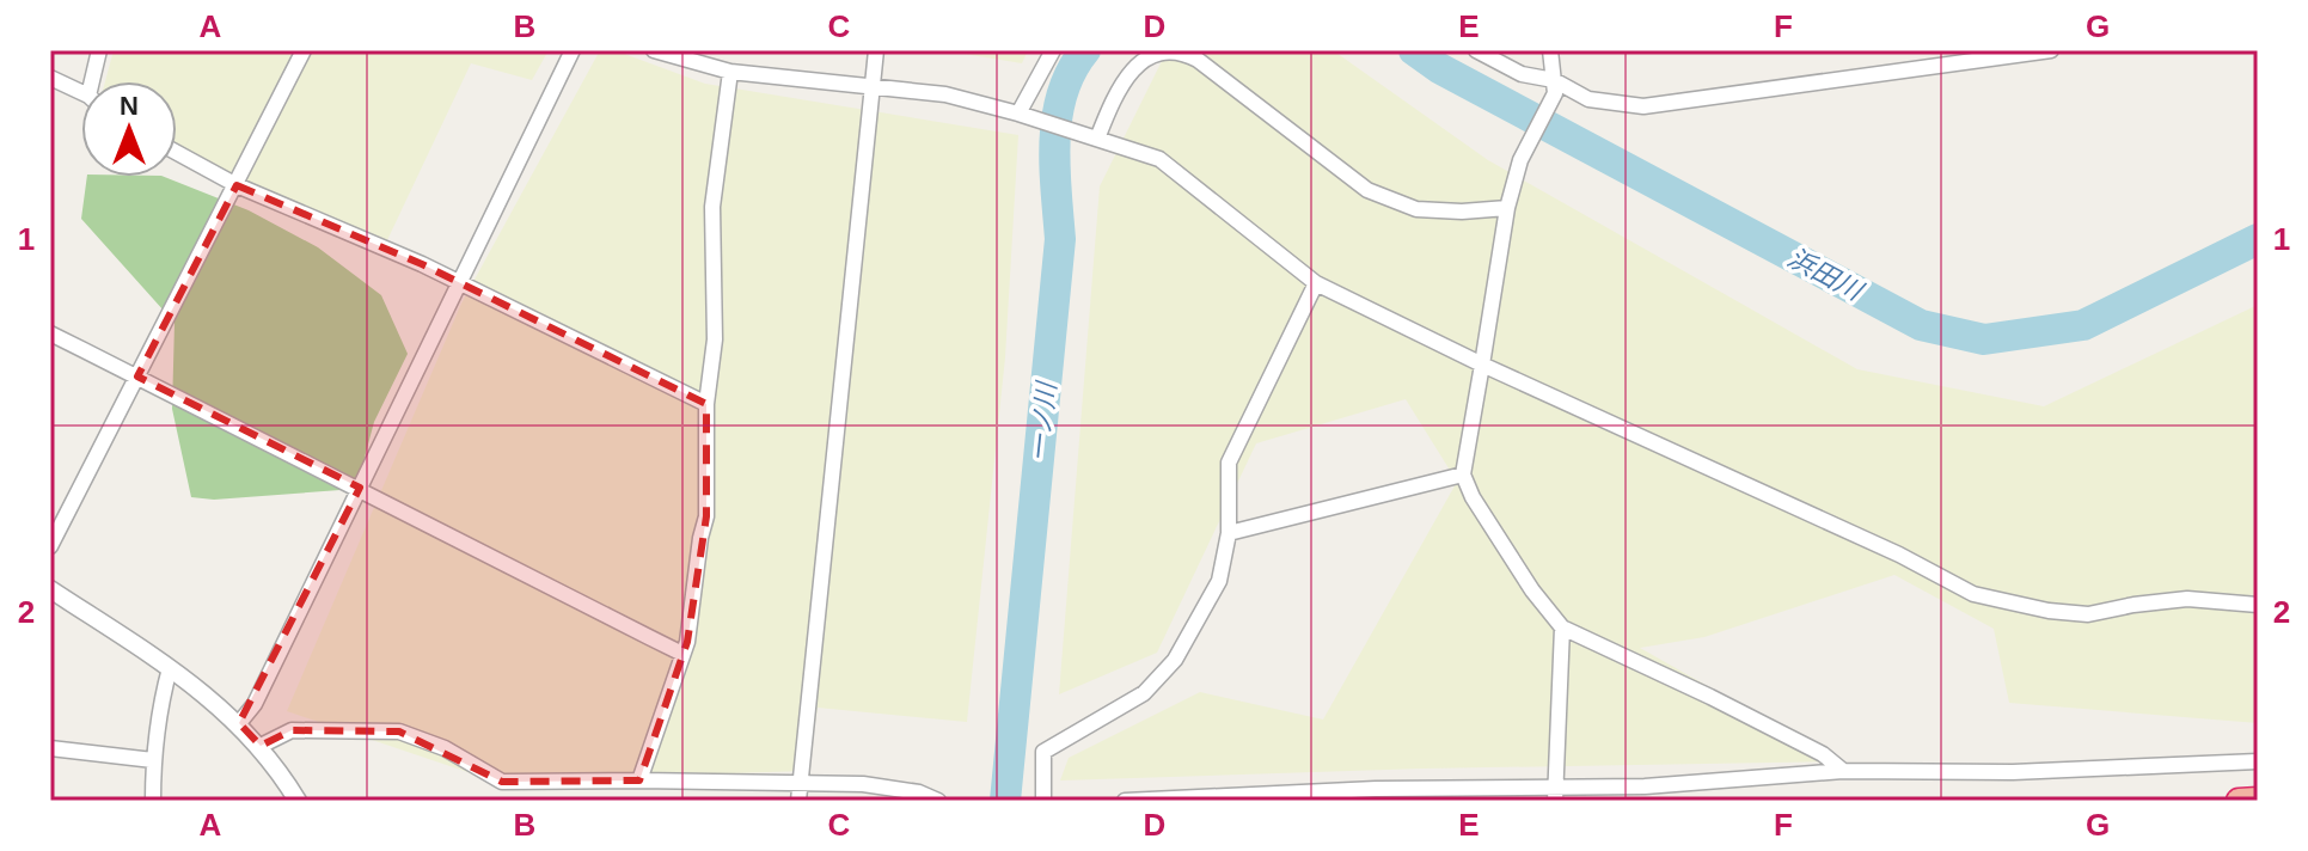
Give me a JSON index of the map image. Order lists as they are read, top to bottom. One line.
{"water":["浜田川","一ノ川"],"north":"top","grid":{"columns":["A","B","C","D","E","F","G"],"rows":["1","2"]}}
